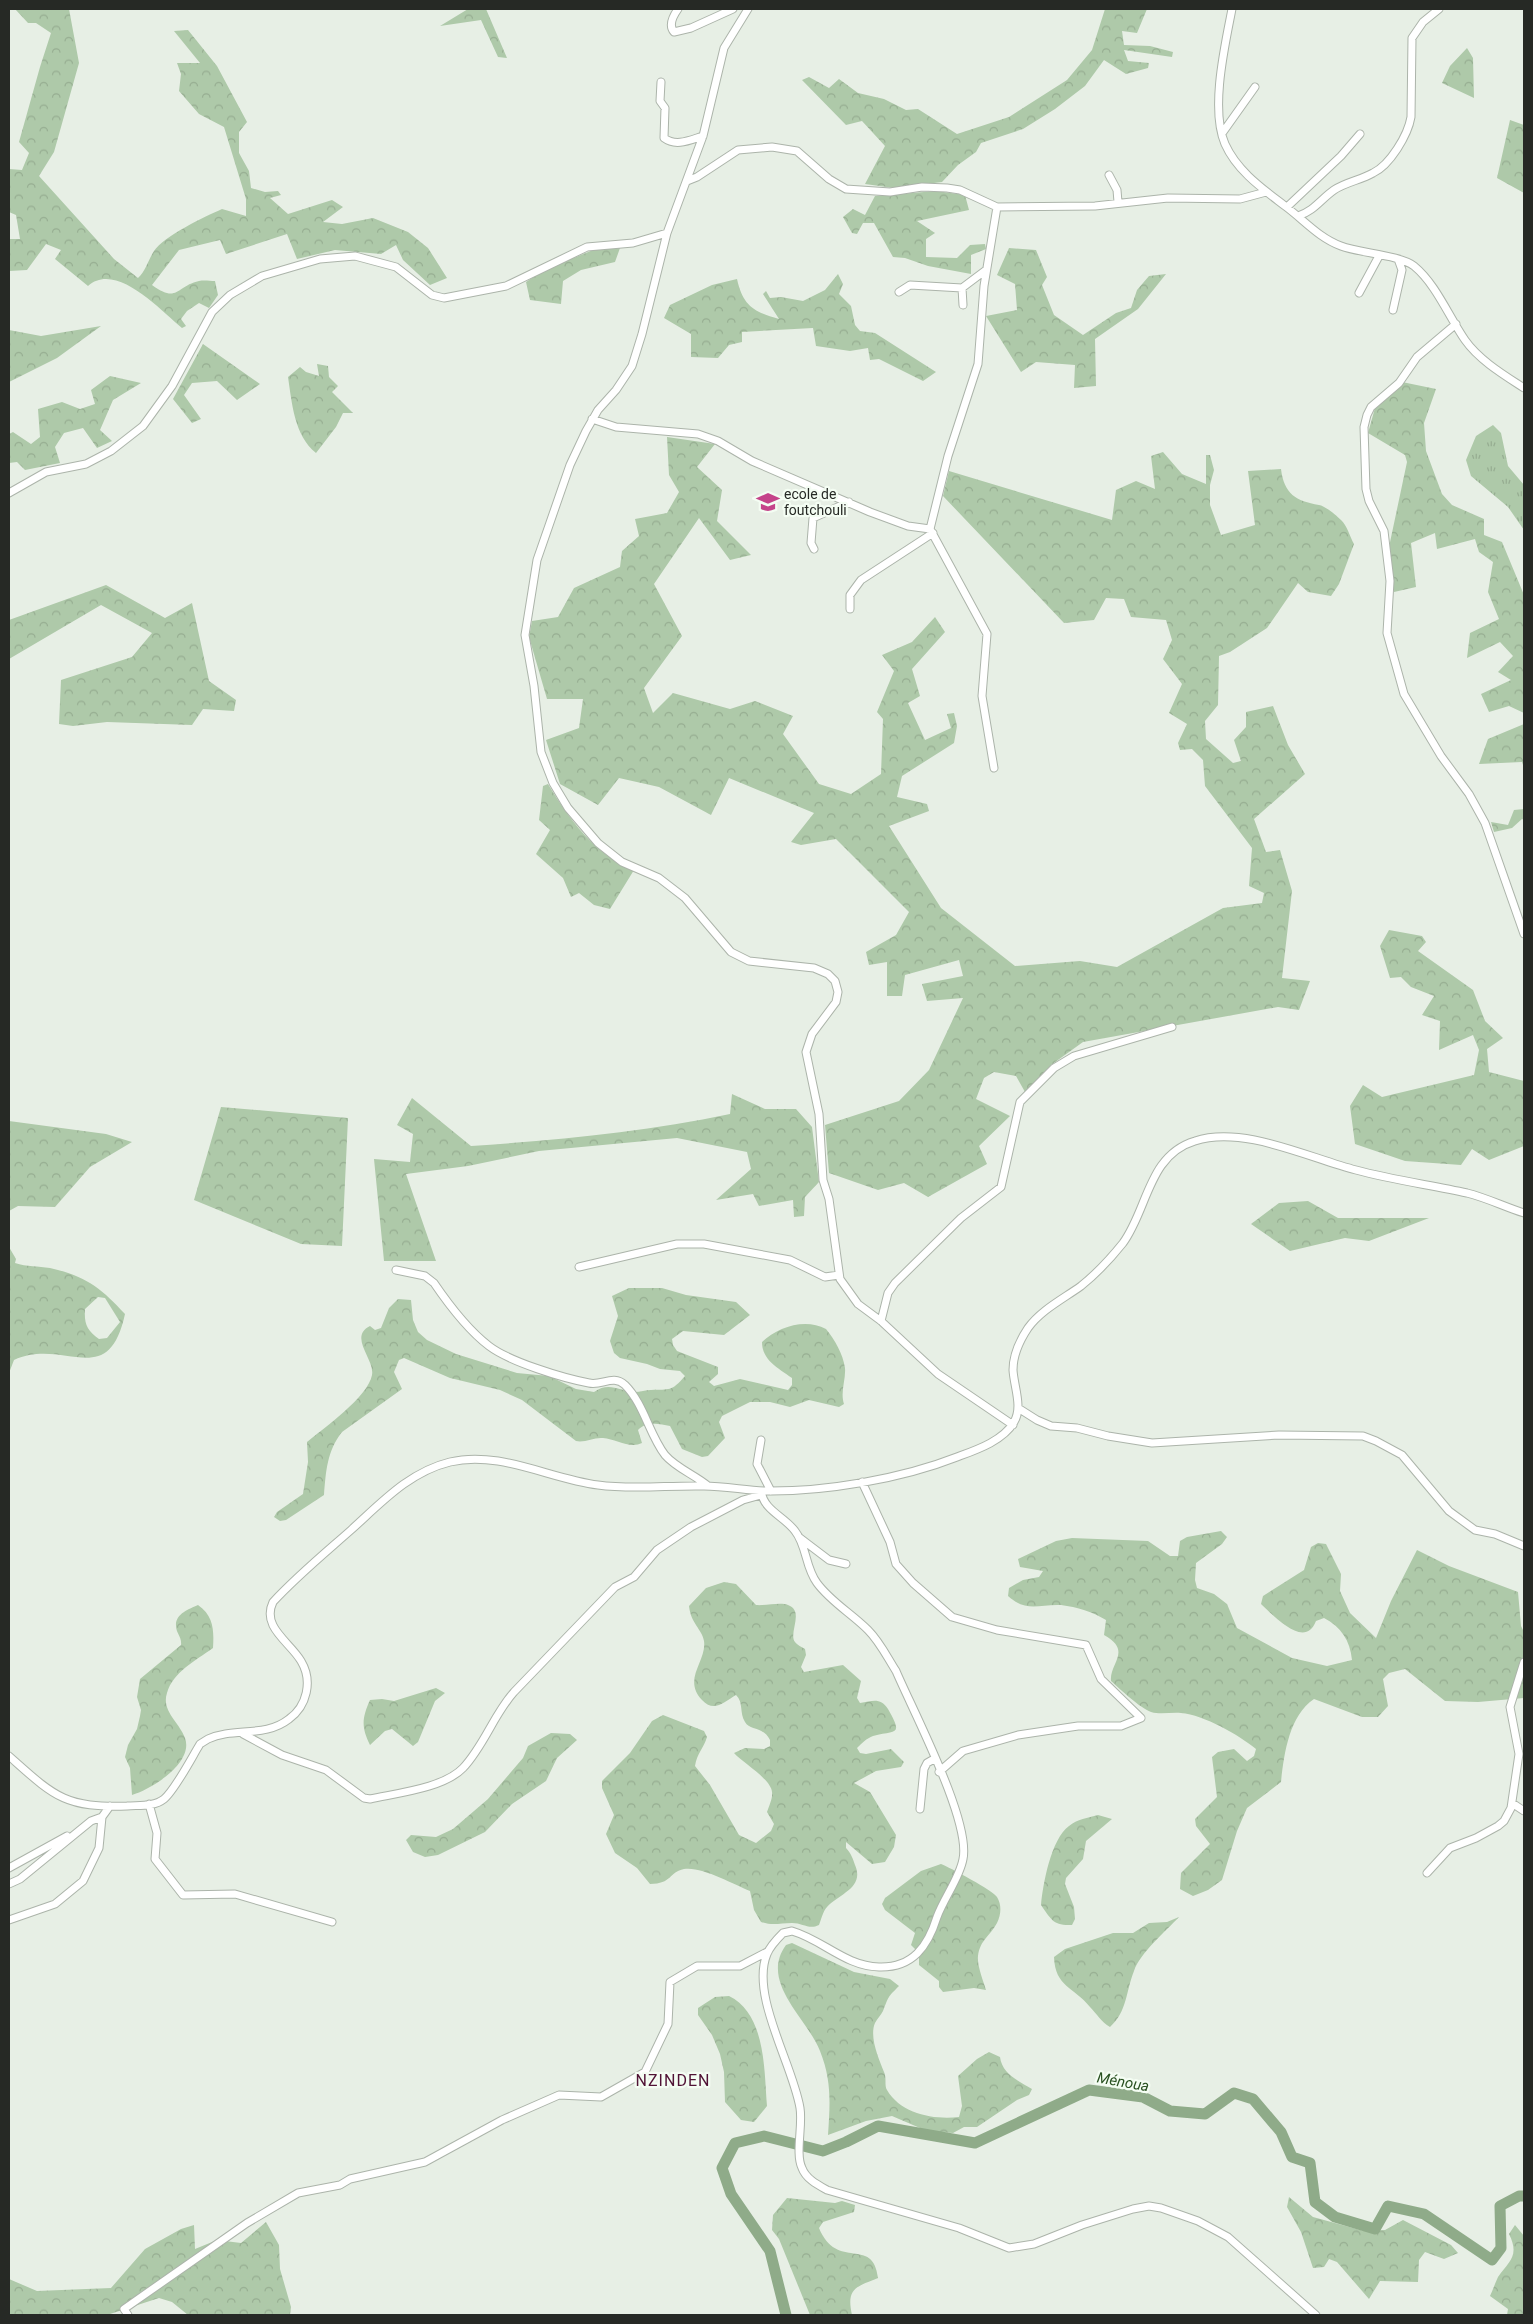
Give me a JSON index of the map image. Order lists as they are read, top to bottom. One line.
{"districts":["NZINDEN"],"water":["Ménoua"],"places":{"school or university":["ecole de foutchouli"]}}
